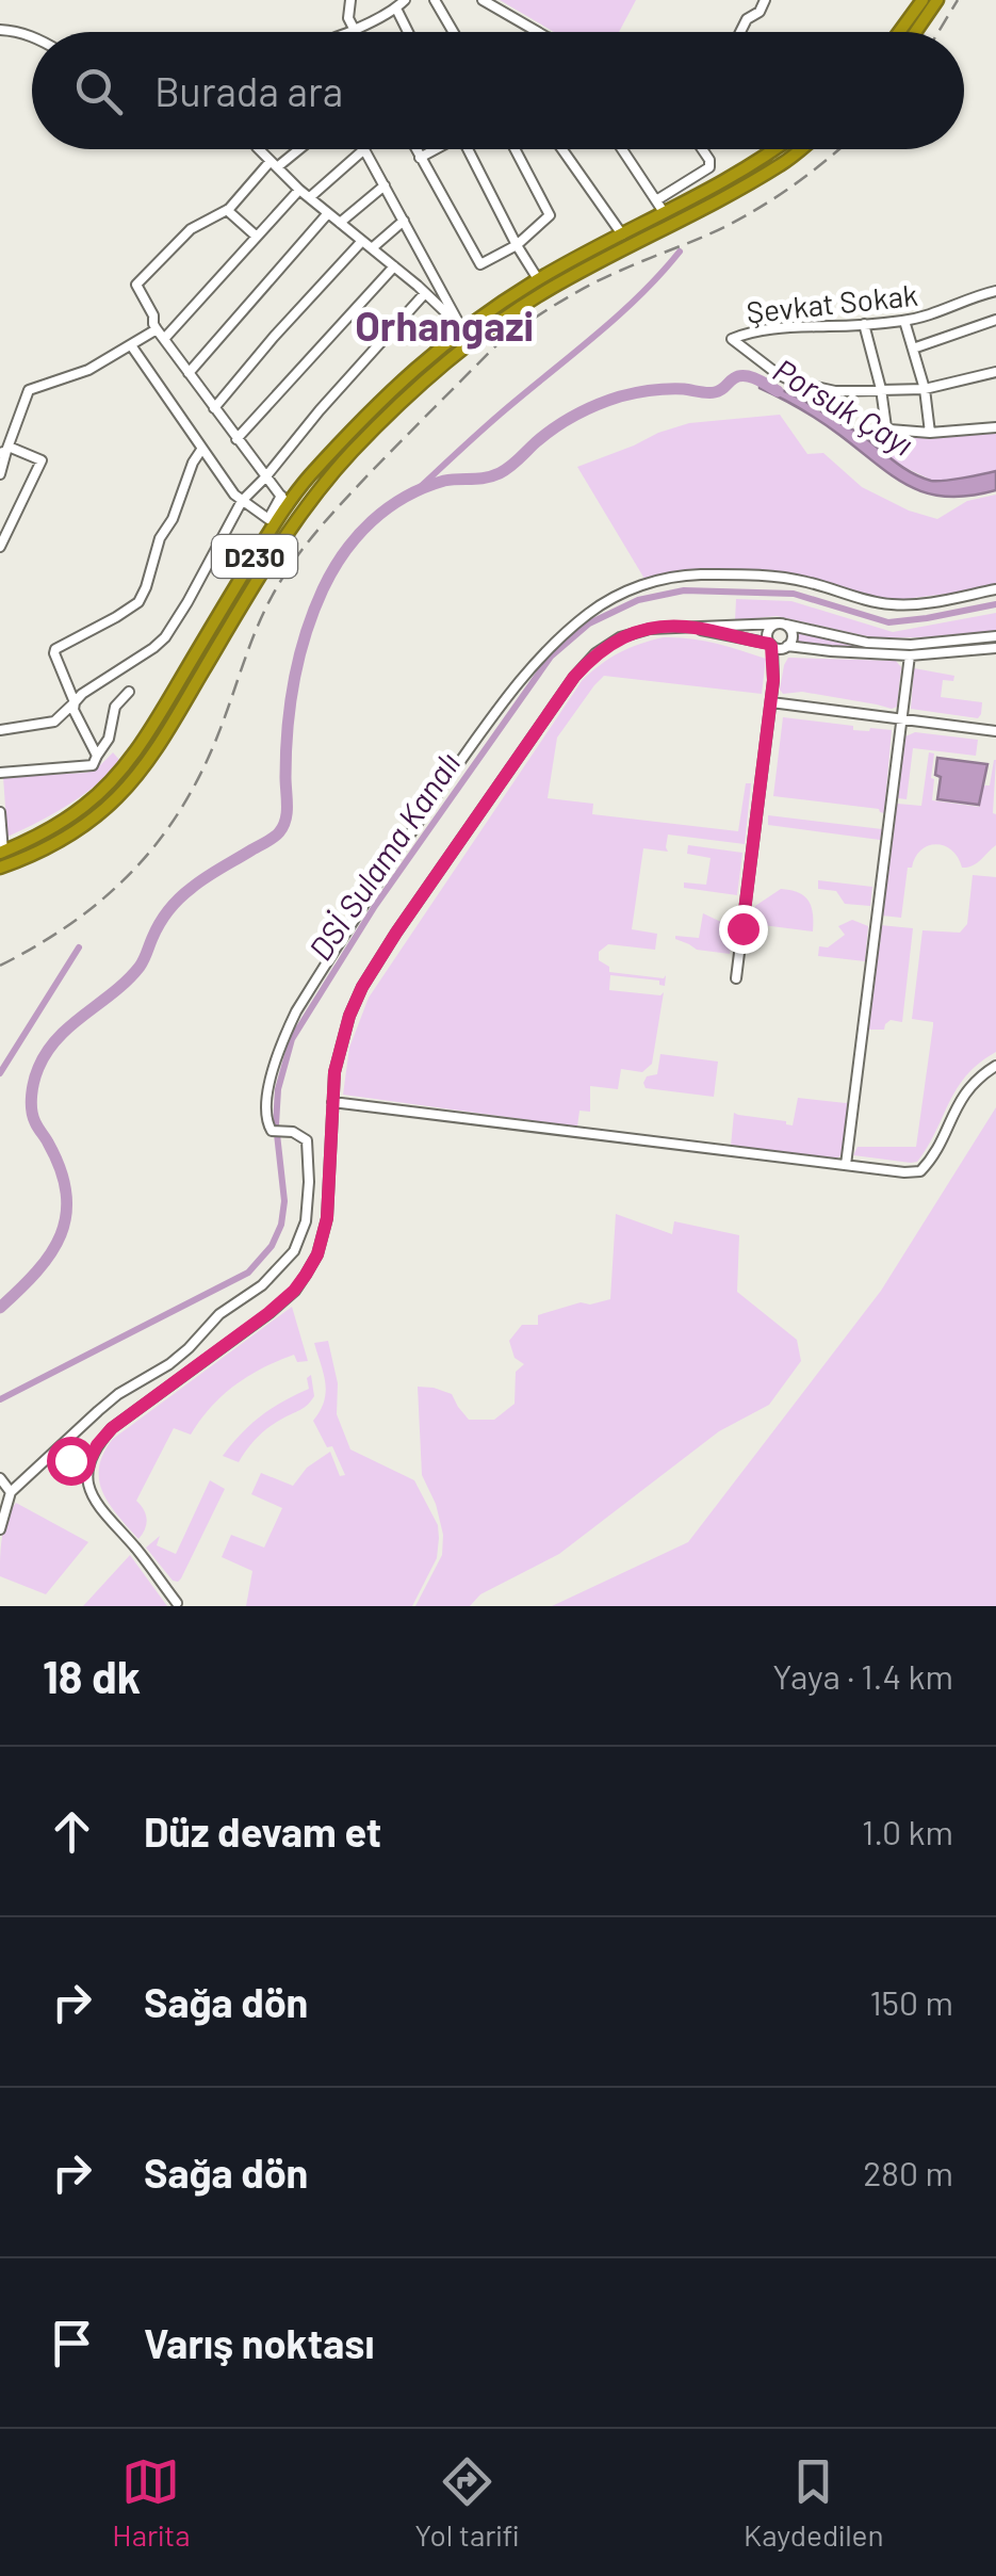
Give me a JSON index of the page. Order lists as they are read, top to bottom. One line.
{"streets":{"highway":["D230"],"street":["Şevkat Sokak"]},"districts":["Orhangazi"],"water":["Porsuk Çayı","DSİ Sulama Kanalı"],"page":{"search":"Burada ara","heading":["18 dk","Yaya · 1.4 km"],"list":[["Düz devam et","1.0 km"],["Sağa dön","150 m"],["Sağa dön","280 m"],"Varış noktası"],"nav":["Harita","Yol tarifi","Kaydedilen"]}}
